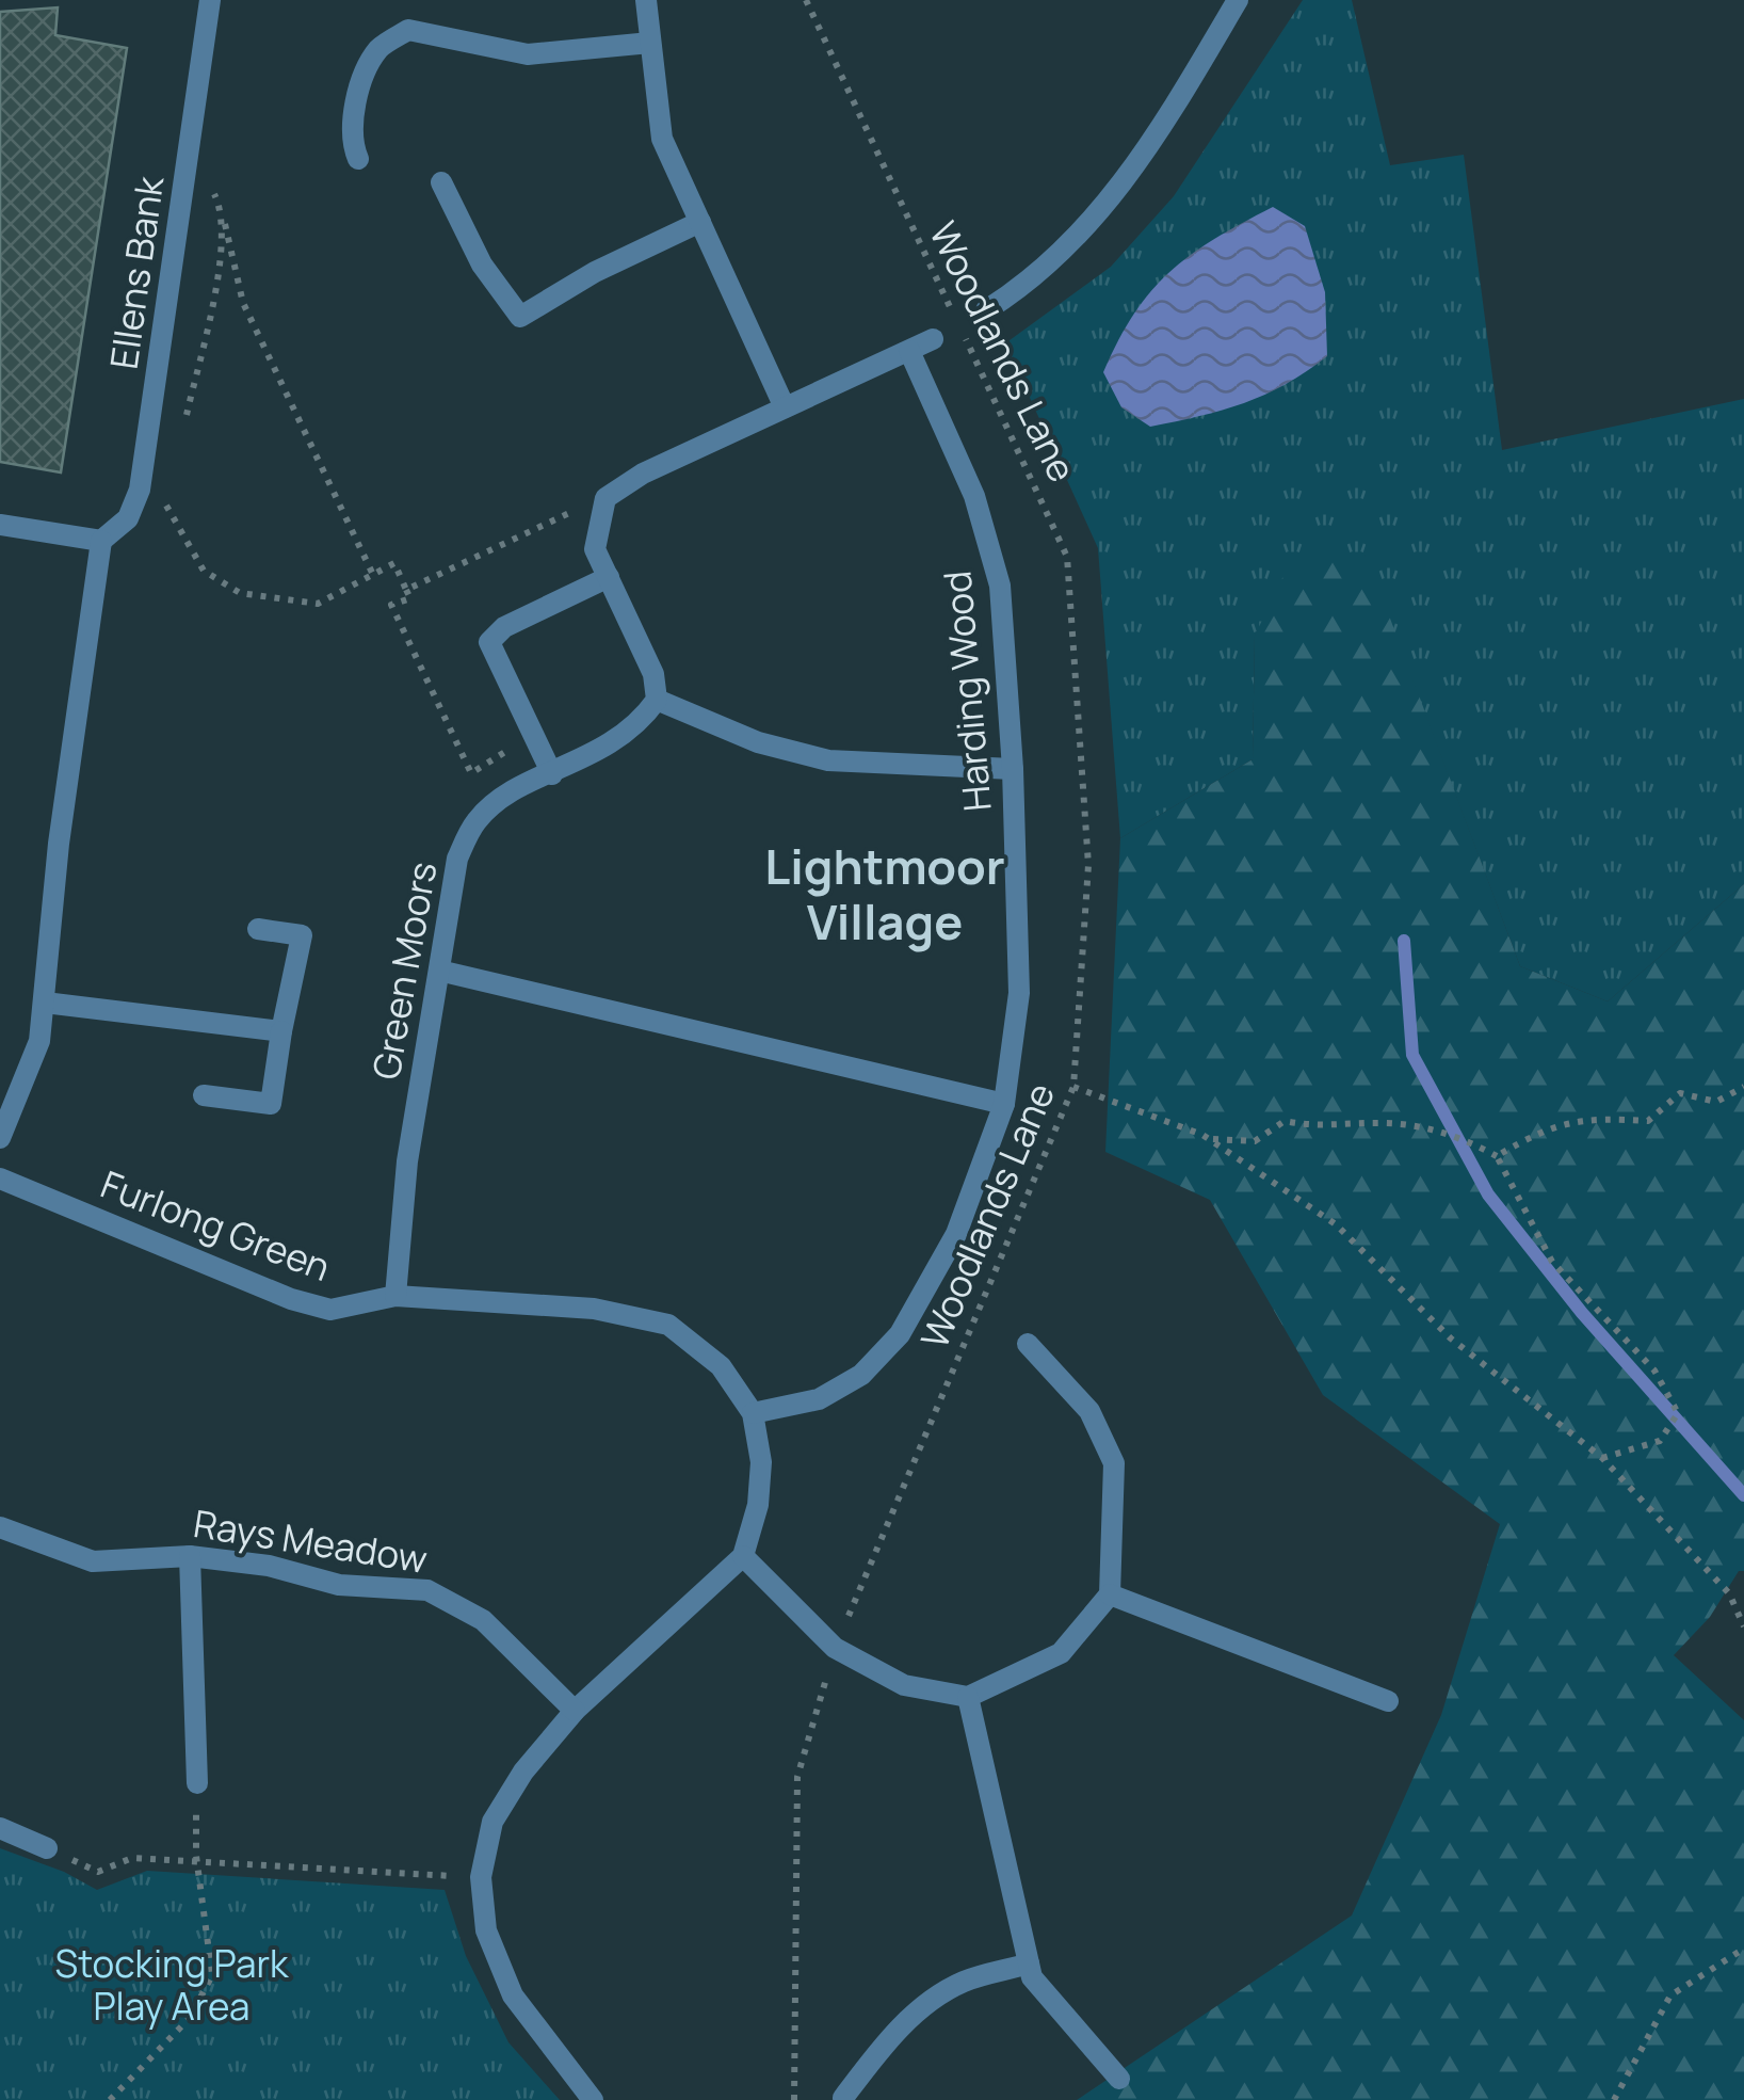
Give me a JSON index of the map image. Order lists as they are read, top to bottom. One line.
{"streets":{"street":["Ellens Bank","Harding Wood","Green Moors","Furlong Green","Rays Meadow"],"path":["Woodlands Lane"]},"crossings":[["Harding Wood","Furlong Green"],["Green Moors","Furlong Green"]],"districts":["Lightmoor Village"],"parks":["Stocking Park Play Area"]}
